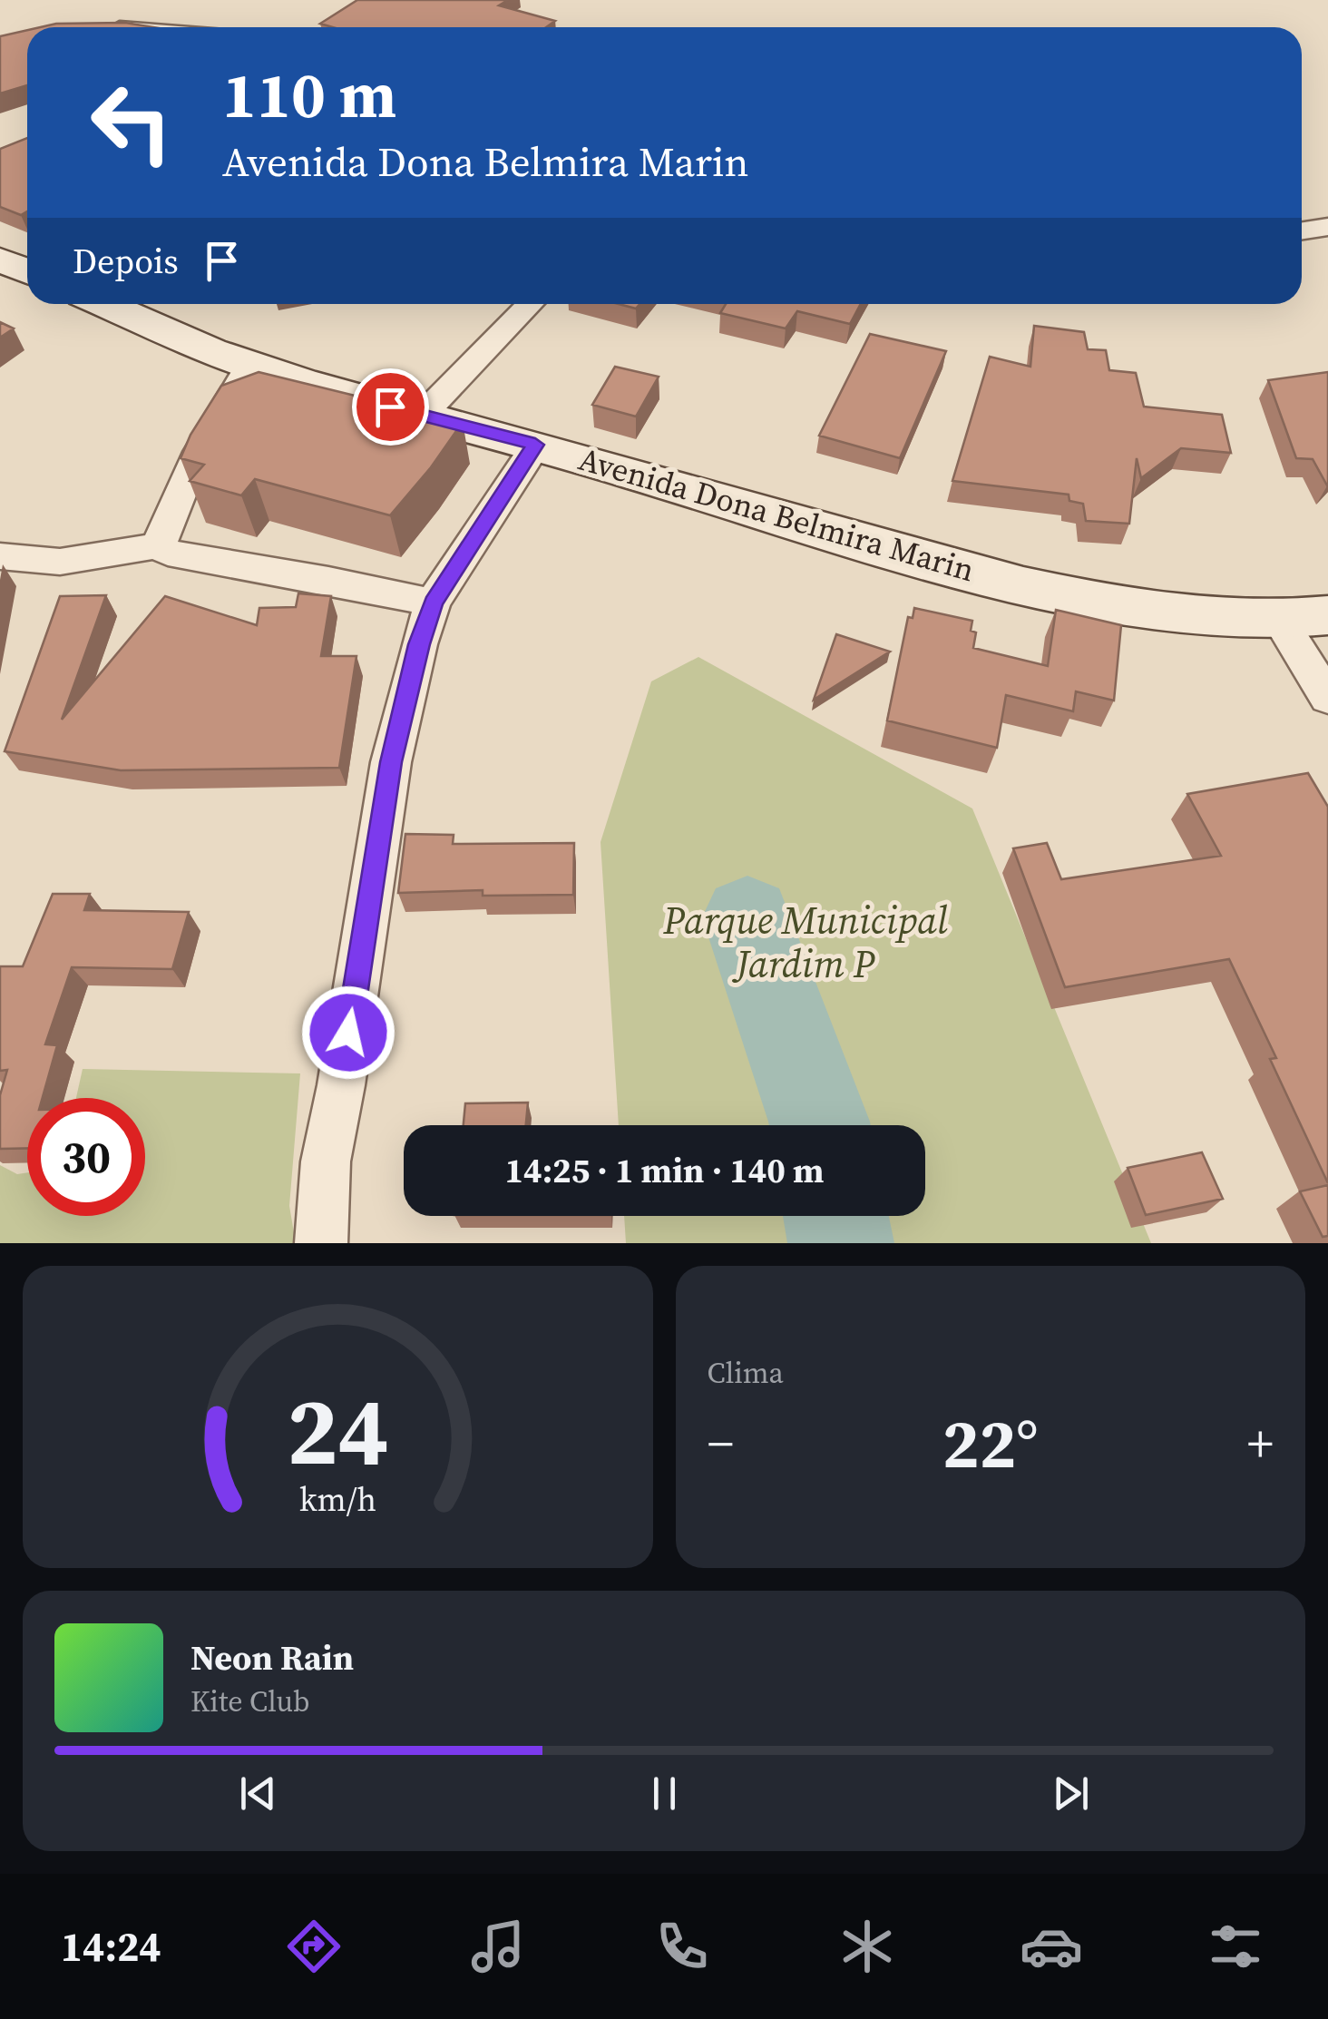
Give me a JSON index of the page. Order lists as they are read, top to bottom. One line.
{"streets":{"main road":["Avenida Dona Belmira Marin"]},"parks":["Parque Municipal Jardim P"],"page":{"turn":["110 m","Avenida Dona Belmira Marin"],"then":"Depois","limit":"30","trip":"14:25 · 1 min · 140 m","tile":"Clima","heat":["−","22°","+"],"song":["Neon Rain","Kite Club"],"tabs":"14:24","gauge":["24","km/h"]}}
